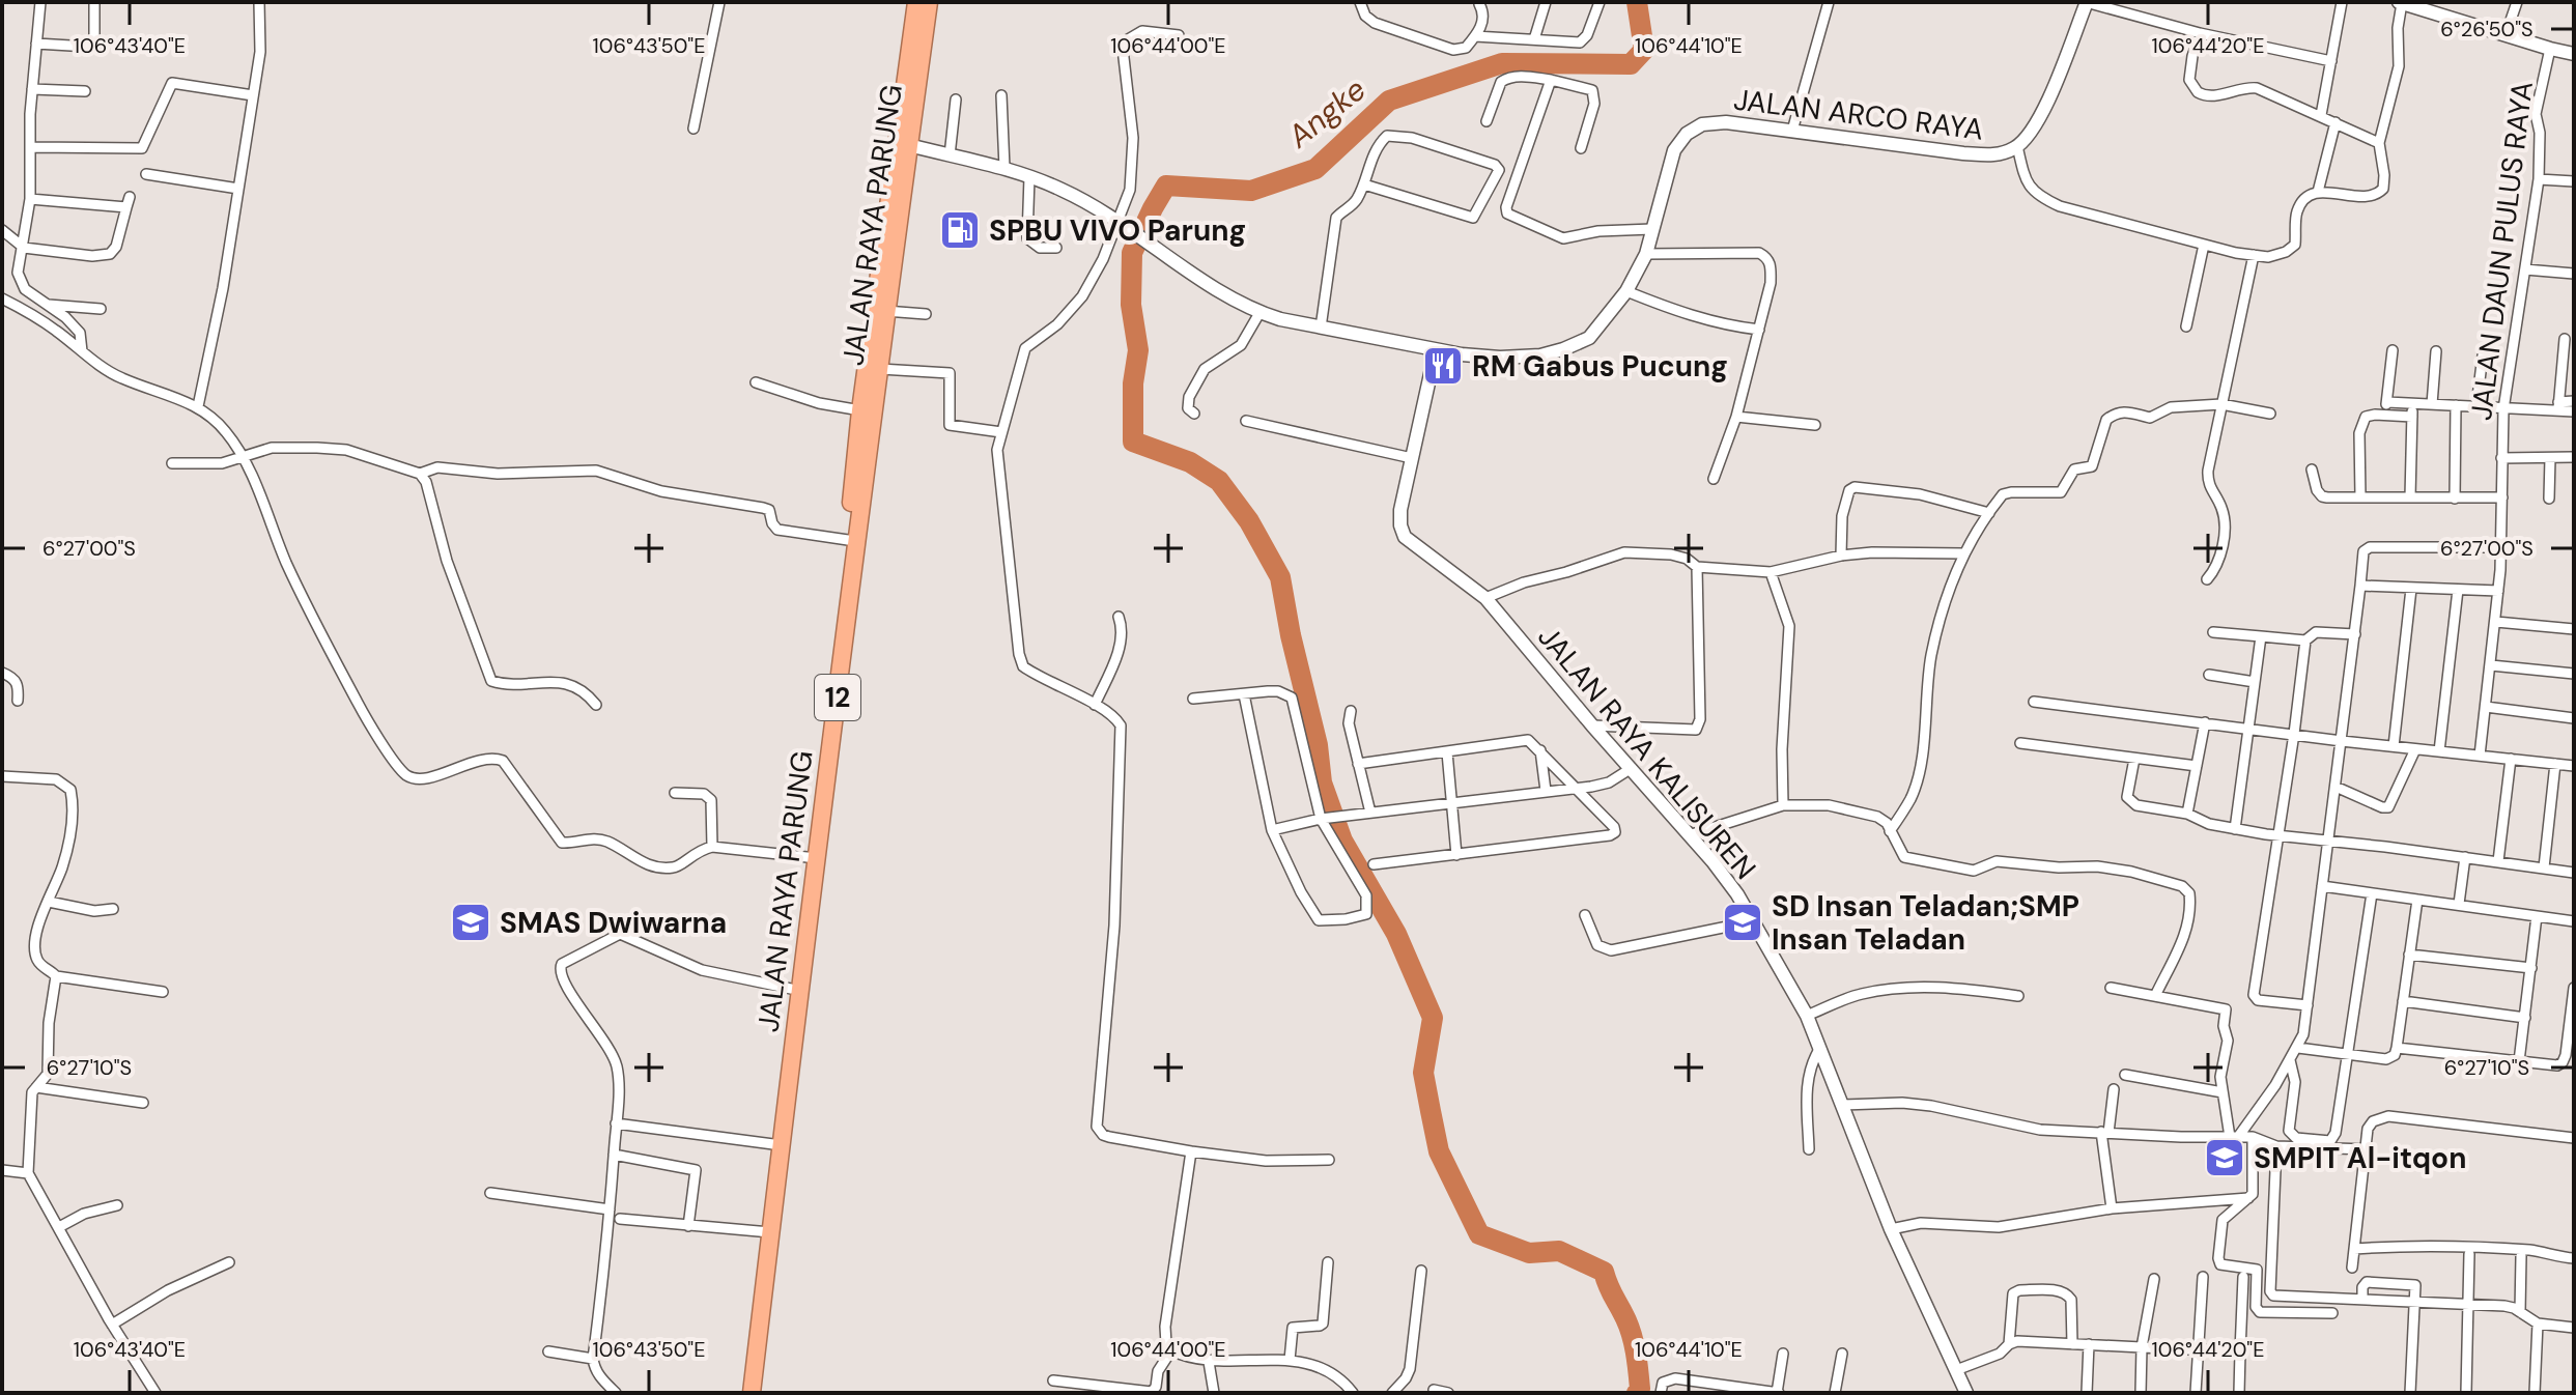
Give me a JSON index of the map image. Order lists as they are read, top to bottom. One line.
{"streets":{"highway":["JALAN RAYA PARUNG","12"],"main road":["JALAN ARCO RAYA","JALAN RAYA KALISUREN"],"street":["JALAN DAUN PULUS RAYA"]},"crossings":[["JALAN ARCO RAYA","JALAN RAYA KALISUREN"]],"water":["Angke"],"places":{"fuel station":["SPBU VIVO Parung"],"restaurant":["RM Gabus Pucung"],"school or university":["SMAS Dwiwarna","SD Insan Teladan;SMP Insan Teladan","SMPIT Al-itqon"]},"coordinates":["6°26'50\"S","106°43'40\"E","106°43'50\"E","106°44'00\"E","106°44'10\"E","106°44'20\"E","6°27'00\"S","6°27'10\"S"]}
